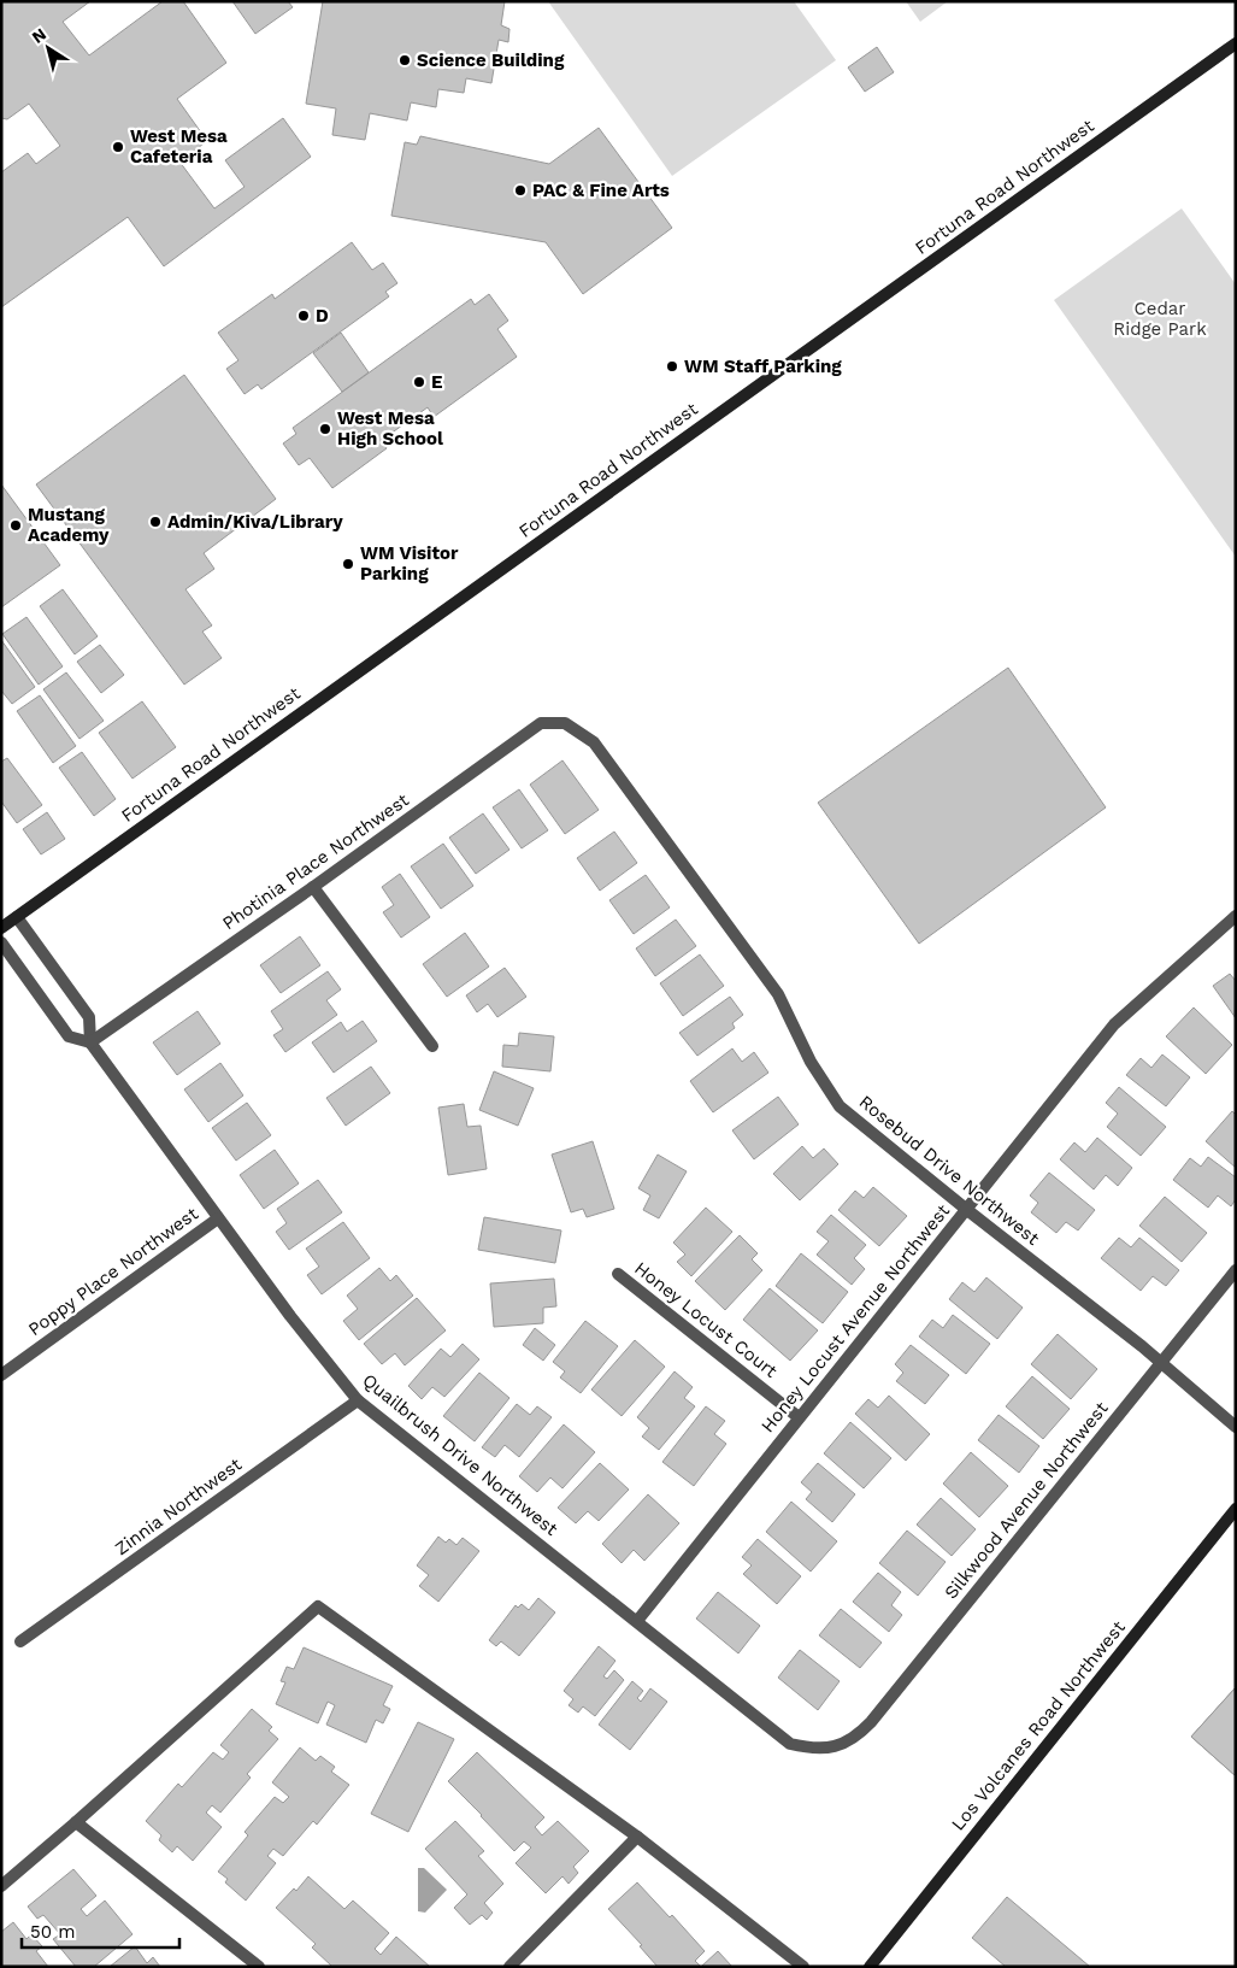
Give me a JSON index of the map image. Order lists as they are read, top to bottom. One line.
{"streets":{"street":["Fortuna Road Northwest","Photinia Place Northwest","Rosebud Drive Northwest","Poppy Place Northwest","Honey Locust Avenue Northwest","Honey Locust Court","Quailbrush Drive Northwest","Silkwood Avenue Northwest","Zinnia Northwest","Los Volcanes Road Northwest"]},"crossings":[["Fortuna Road Northwest","Quailbrush Drive Northwest"],["Photinia Place Northwest","Rosebud Drive Northwest"],["Photinia Place Northwest","Quailbrush Drive Northwest"],["Rosebud Drive Northwest","Honey Locust Avenue Northwest"],["Rosebud Drive Northwest","Silkwood Avenue Northwest"],["Poppy Place Northwest","Quailbrush Drive Northwest"],["Honey Locust Avenue Northwest","Honey Locust Court"],["Honey Locust Avenue Northwest","Quailbrush Drive Northwest"],["Quailbrush Drive Northwest","Silkwood Avenue Northwest"],["Quailbrush Drive Northwest","Zinnia Northwest"]],"parks":["Cedar Ridge Park"],"places":["Science Building","West Mesa Cafeteria","PAC & Fine Arts","D","WM Staff Parking","E","West Mesa High School","Admin/Kiva/Library","Mustang Academy","WM Visitor Parking"],"scale_bar":"50 m","north":"top left"}
